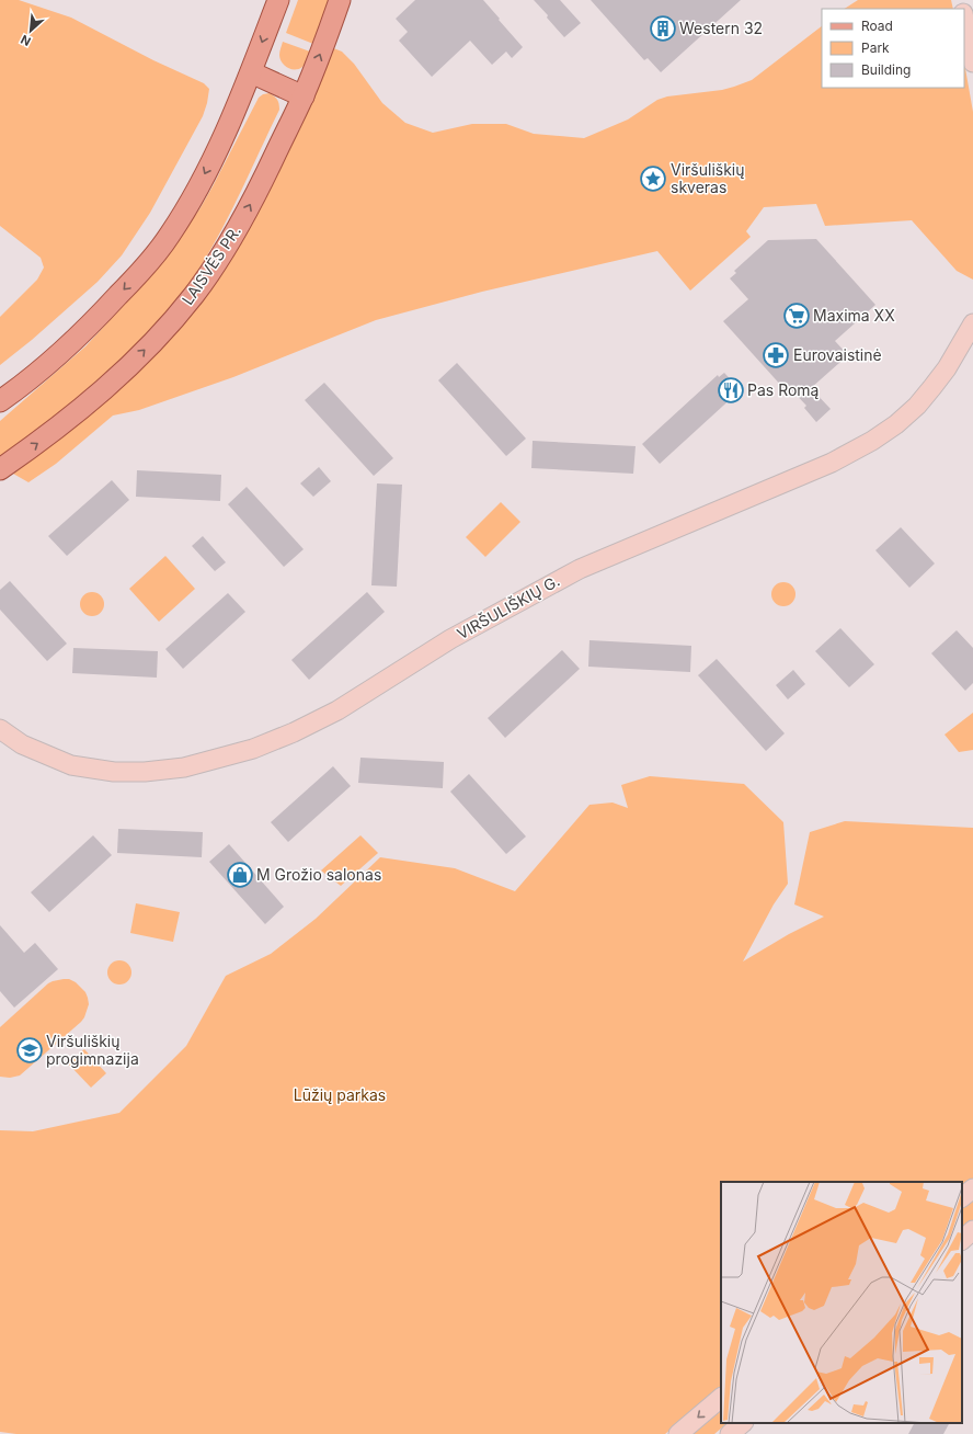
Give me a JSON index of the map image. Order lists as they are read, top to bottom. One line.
{"streets":{"main road":["LAISVĖS PR.","VIRŠULIŠKIŲ G."]},"parks":["Lūžių parkas"],"places":{"building":["Western 32"],"place":["Viršuliškių skveras"],"supermarket":["Maxima XX"],"pharmacy":["Eurovaistinė"],"restaurant":["Pas Romą"],"shop":["M Grožio salonas"],"school or university":["Viršuliškių progimnazija"]},"legend":["Road","Park","Building"],"north":"bottom left"}
